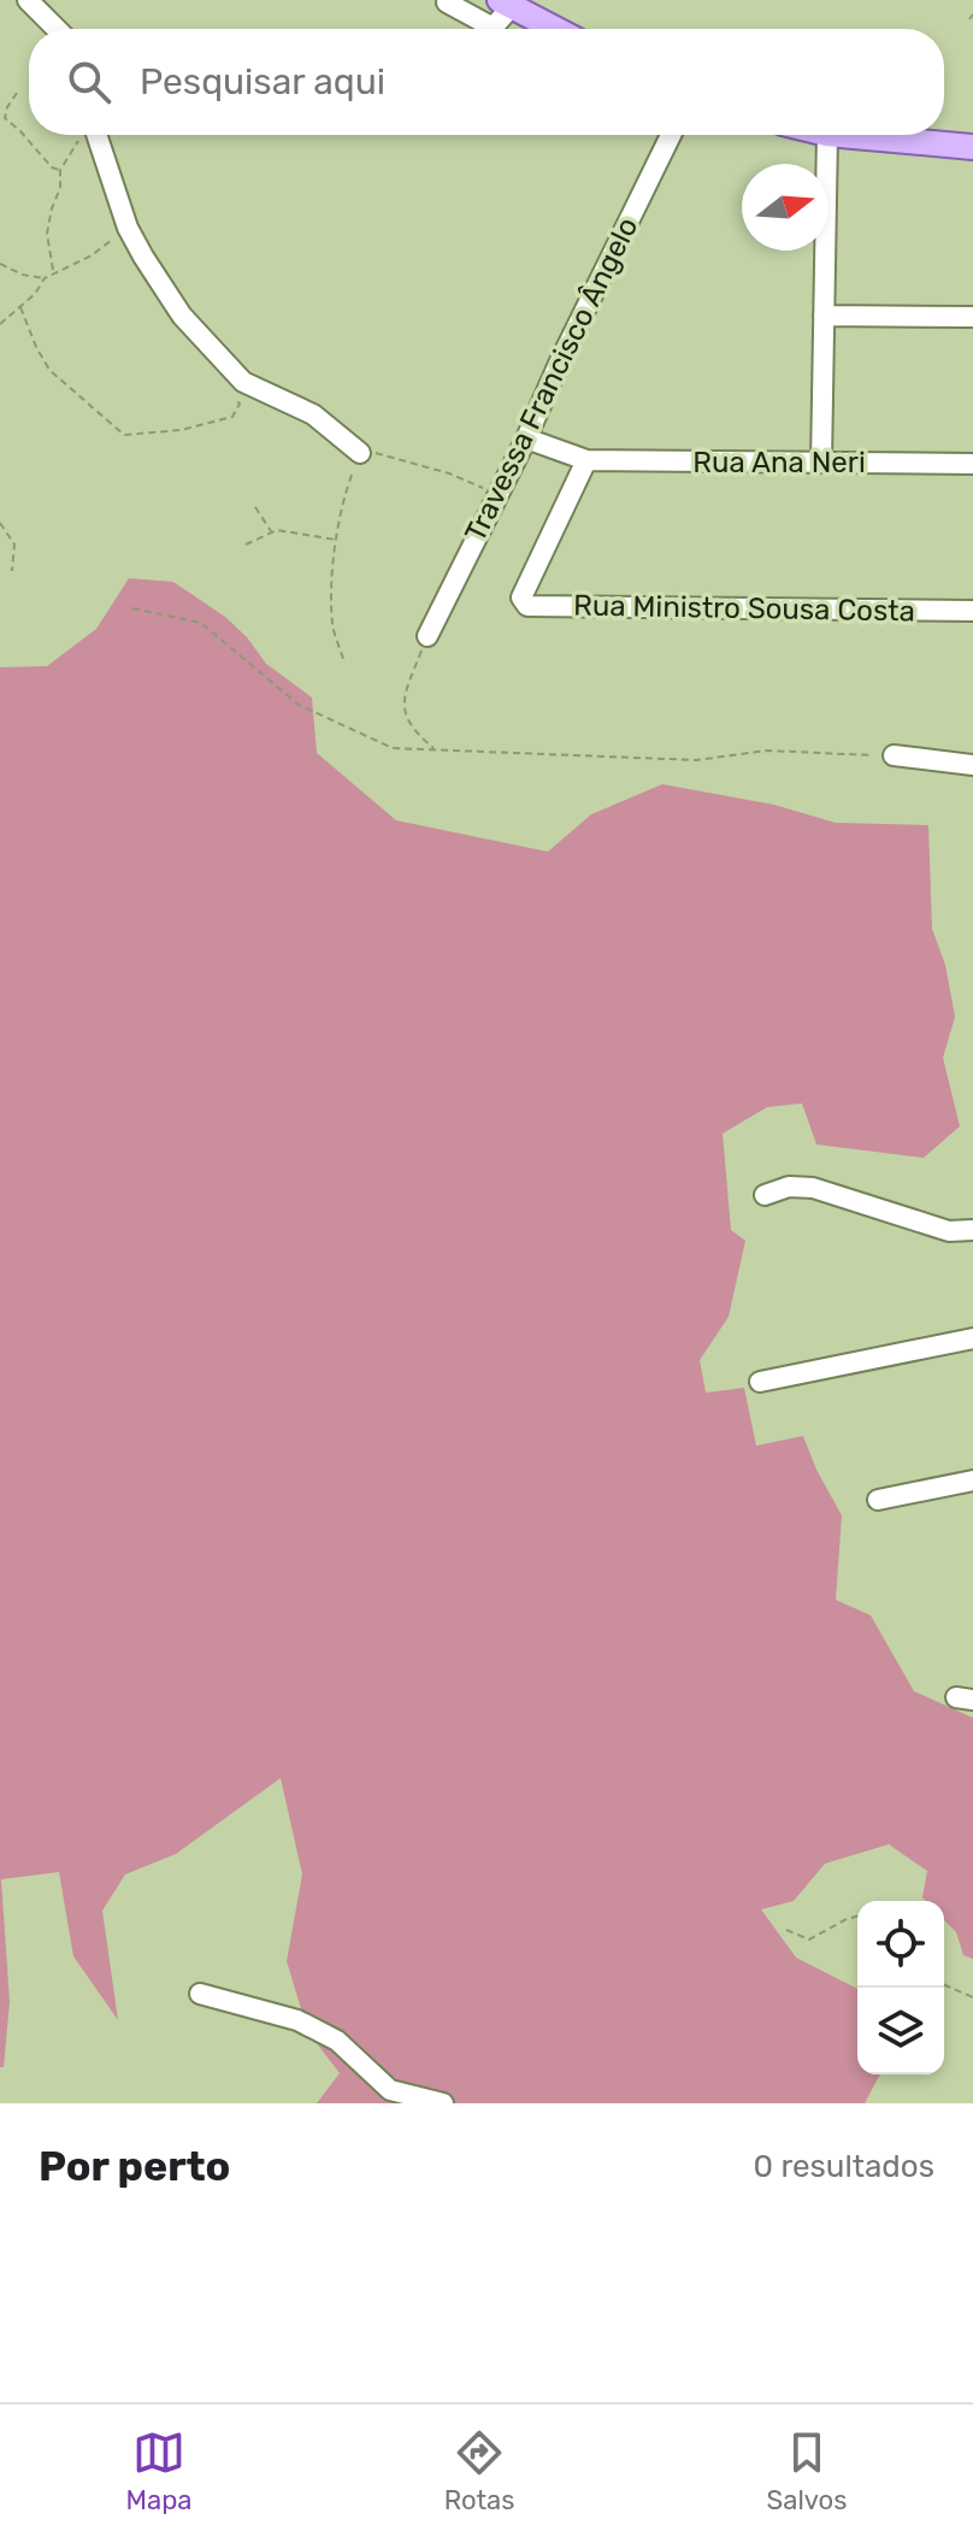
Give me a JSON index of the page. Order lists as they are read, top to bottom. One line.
{"streets":{"street":["Travessa Francisco Ângelo","Rua Ana Neri","Rua Ministro Sousa Costa"]},"crossings":[["Travessa Francisco Ângelo","Rua Ana Neri"],["Rua Ana Neri","Rua Ministro Sousa Costa"]],"north":"right","page":{"search":"Pesquisar aqui","heading":["Por perto","0 resultados"],"nav":["Mapa","Rotas","Salvos"]}}
